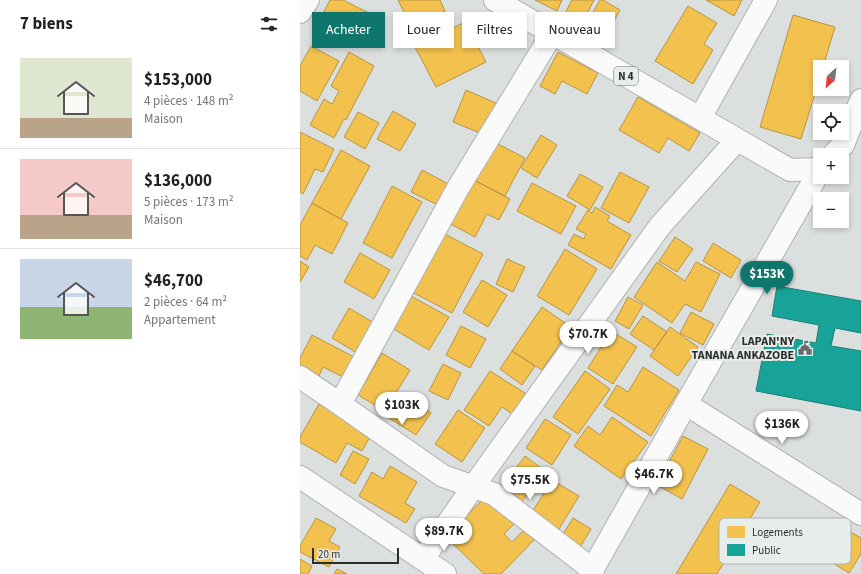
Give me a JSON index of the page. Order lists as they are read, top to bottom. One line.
{"streets":{"street":["N 4"]},"places":{"public building":["LAPAN'NY TANANA ANKAZOBE"]},"legend":["Logements","Public"],"scale_bar":"20 m","north":"bottom left","page":{"heading":"7 biens","chip":["Acheter","Louer","Filtres","Nouveau"],"list":[{"name":"$153,000","note":"4 pièces · 148 m² · Maison"},{"name":"$136,000","note":"5 pièces · 173 m² · Maison"},{"name":"$46,700","note":"2 pièces · 64 m² · Appartement"}],"map_buttons":["+","−"],"price":["$153K","$70.7K","$103K","$136K","$46.7K","$75.5K","$89.7K"],"scale":"20 m"}}
